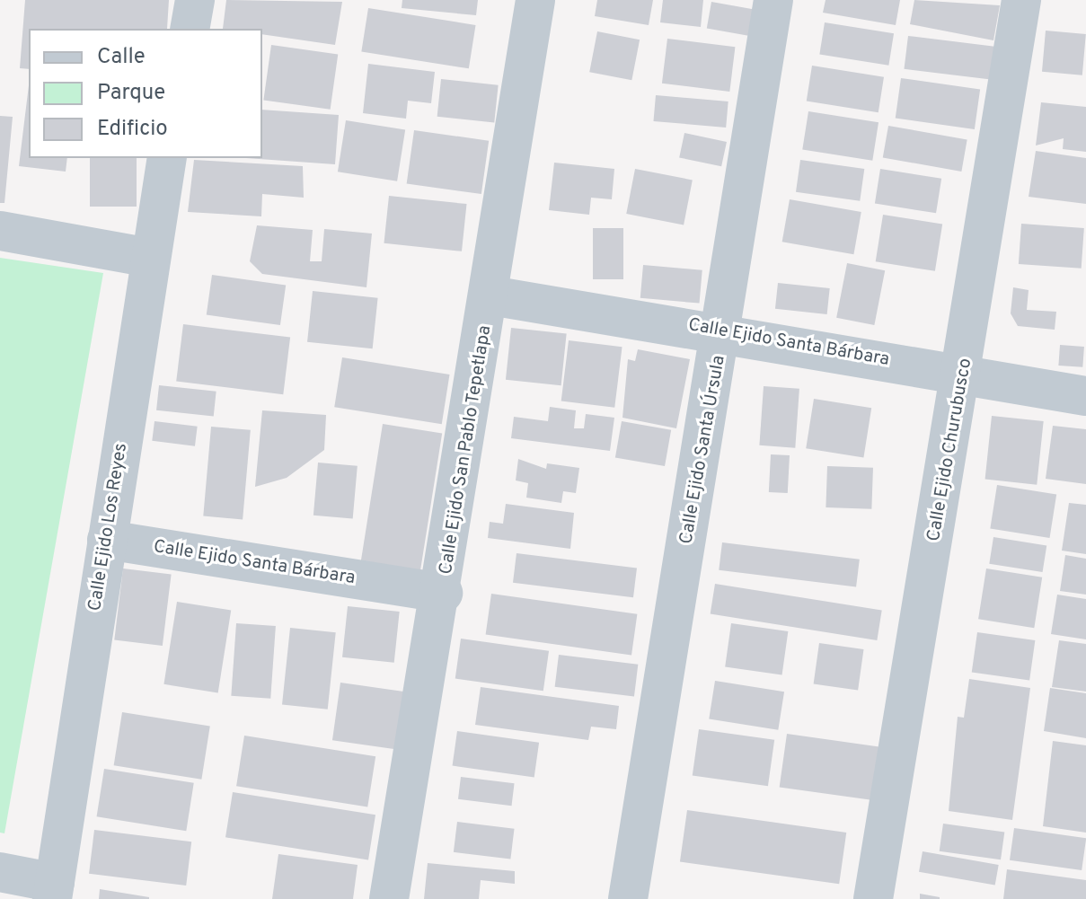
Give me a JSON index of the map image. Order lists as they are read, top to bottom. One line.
{"streets":{"street":["Calle Ejido Santa Bárbara","Calle Ejido San Pablo Tepetlapa","Calle Ejido Santa Úrsula","Calle Ejido Churubusco","Calle Ejido Los Reyes"]},"crossings":[["Calle Ejido Santa Bárbara","Calle Ejido San Pablo Tepetlapa"],["Calle Ejido Santa Bárbara","Calle Ejido Santa Úrsula"],["Calle Ejido Santa Bárbara","Calle Ejido Churubusco"],["Calle Ejido Santa Bárbara","Calle Ejido Los Reyes"]],"legend":["Calle","Parque","Edificio"]}
